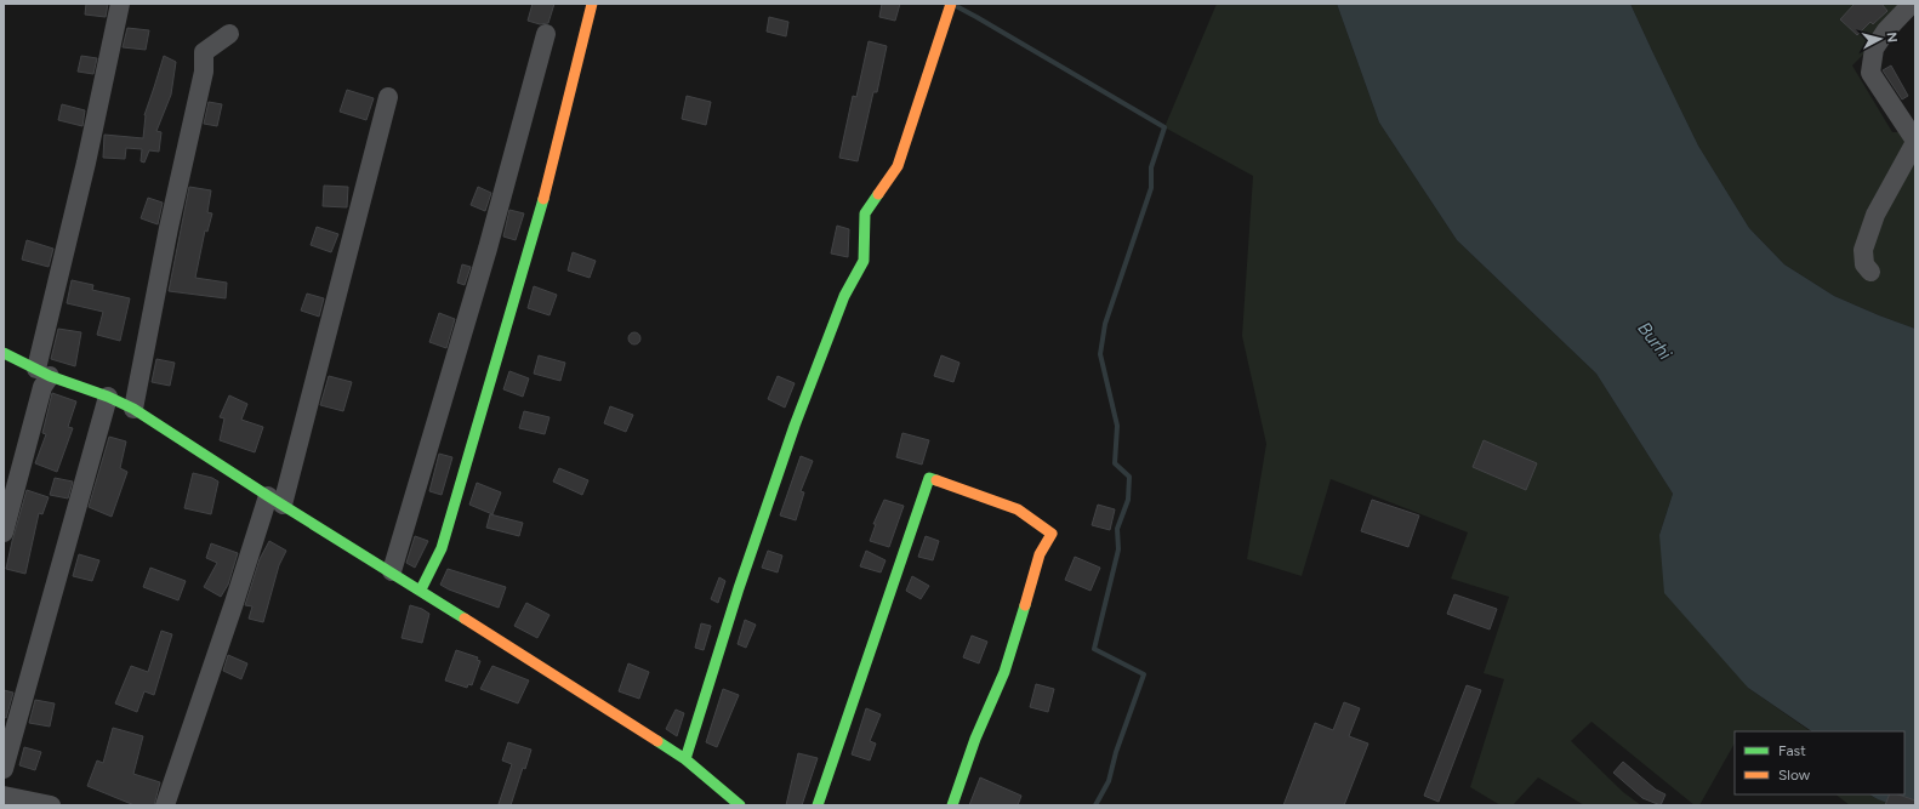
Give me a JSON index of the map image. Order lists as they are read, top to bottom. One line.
{"water":["Burhi"],"legend":["Fast","Slow"],"north":"right"}
